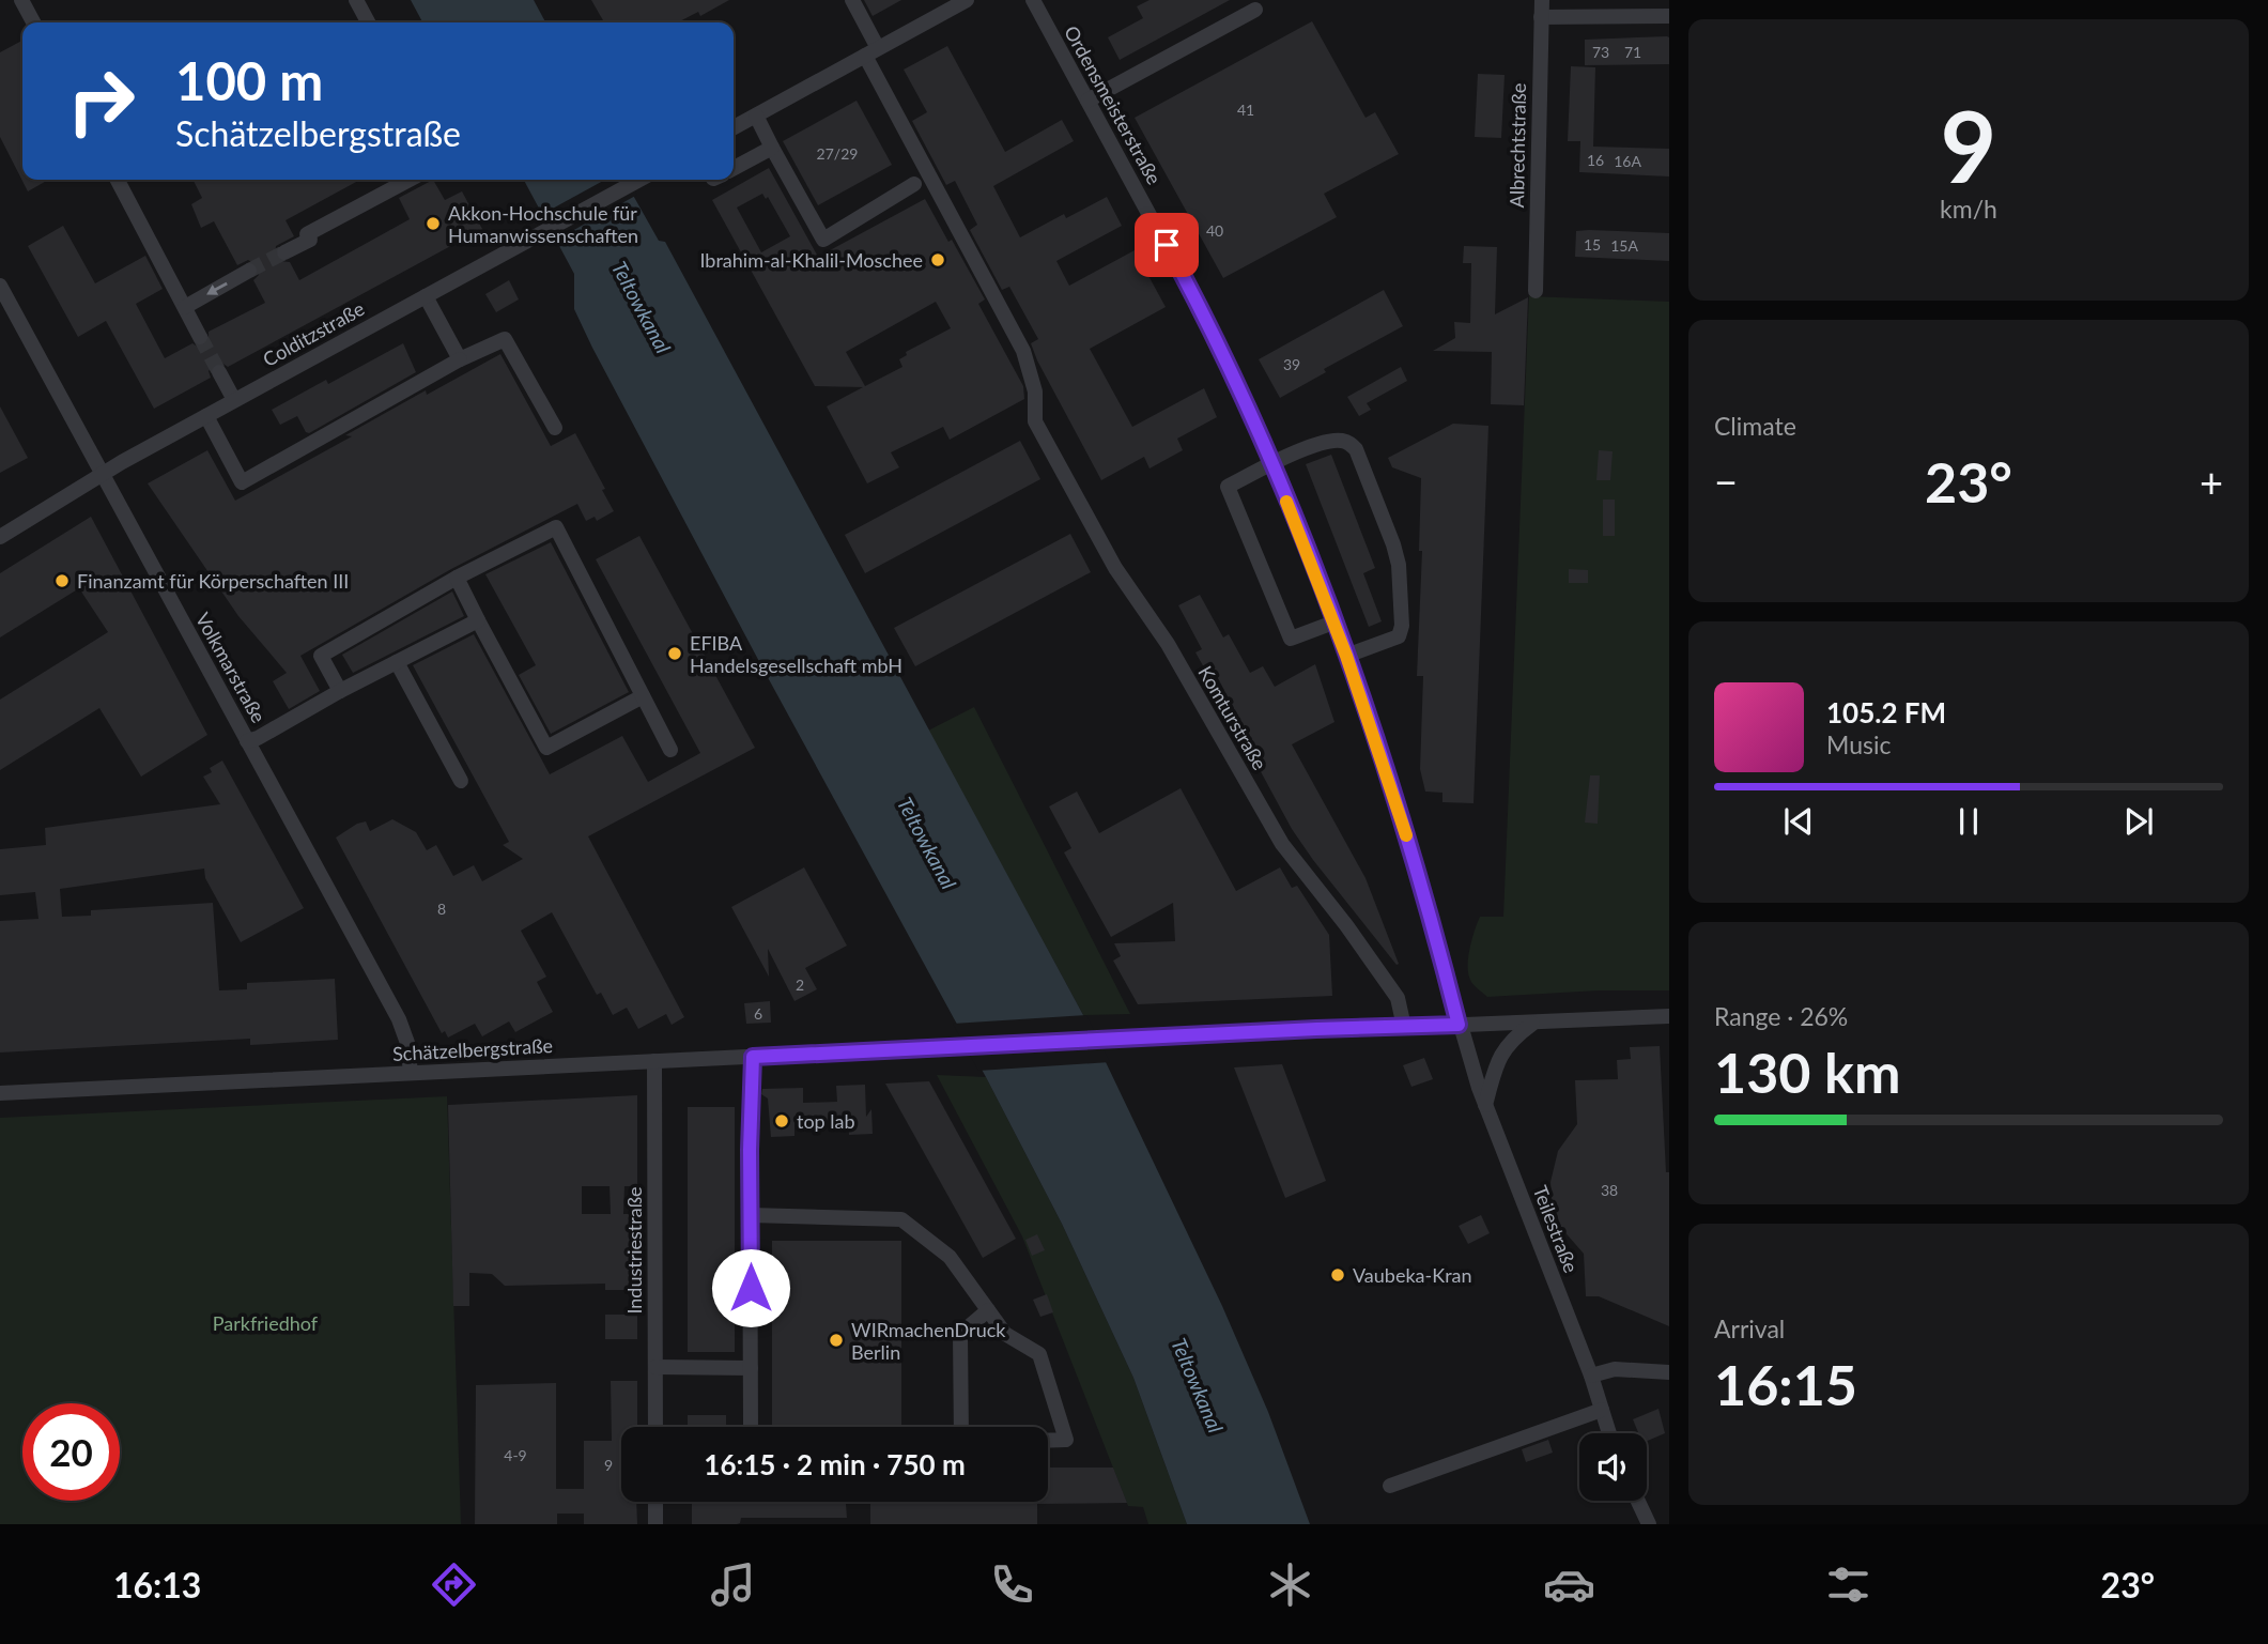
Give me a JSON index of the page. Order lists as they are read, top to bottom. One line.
{"streets":{"street":["Ordensmeisterstraße","Albrechtstraße","Colditzstraße","Volkmarstraße","Komturstraße","Schätzelbergstraße","Teilestraße","Industriestraße"]},"crossings":[["Ordensmeisterstraße","Teilestraße"],["Colditzstraße","Volkmarstraße"],["Volkmarstraße","Schätzelbergstraße"],["Komturstraße","Schätzelbergstraße"],["Schätzelbergstraße","Industriestraße"]],"water":["Teltowkanal"],"parks":["Parkfriedhof"],"places":["Akkon-Hochschule für Humanwissenschaften","Ibrahim-al-Khalil-Moschee","Finanzamt für Körperschaften III","EFIBA Handelsgesellschaft mbH","top lab","Vaubeka-Kran","WIRmachenDruck Berlin"],"house_numbers":["73","71","41","27/29","16","16A","40","15","15A","39","8","2","6","38","4-9","9"],"page":{"tile":[["9","km/h"],"Climate",["Range · 26%","130 km"],["Arrival","16:15"]],"turn":["100 m","Schätzelbergstraße"],"heat":["−","23°","+"],"song":["105.2 FM","Music"],"limit":"20","trip":"16:15 · 2 min · 750 m","tabs":["16:13","23°"]}}
